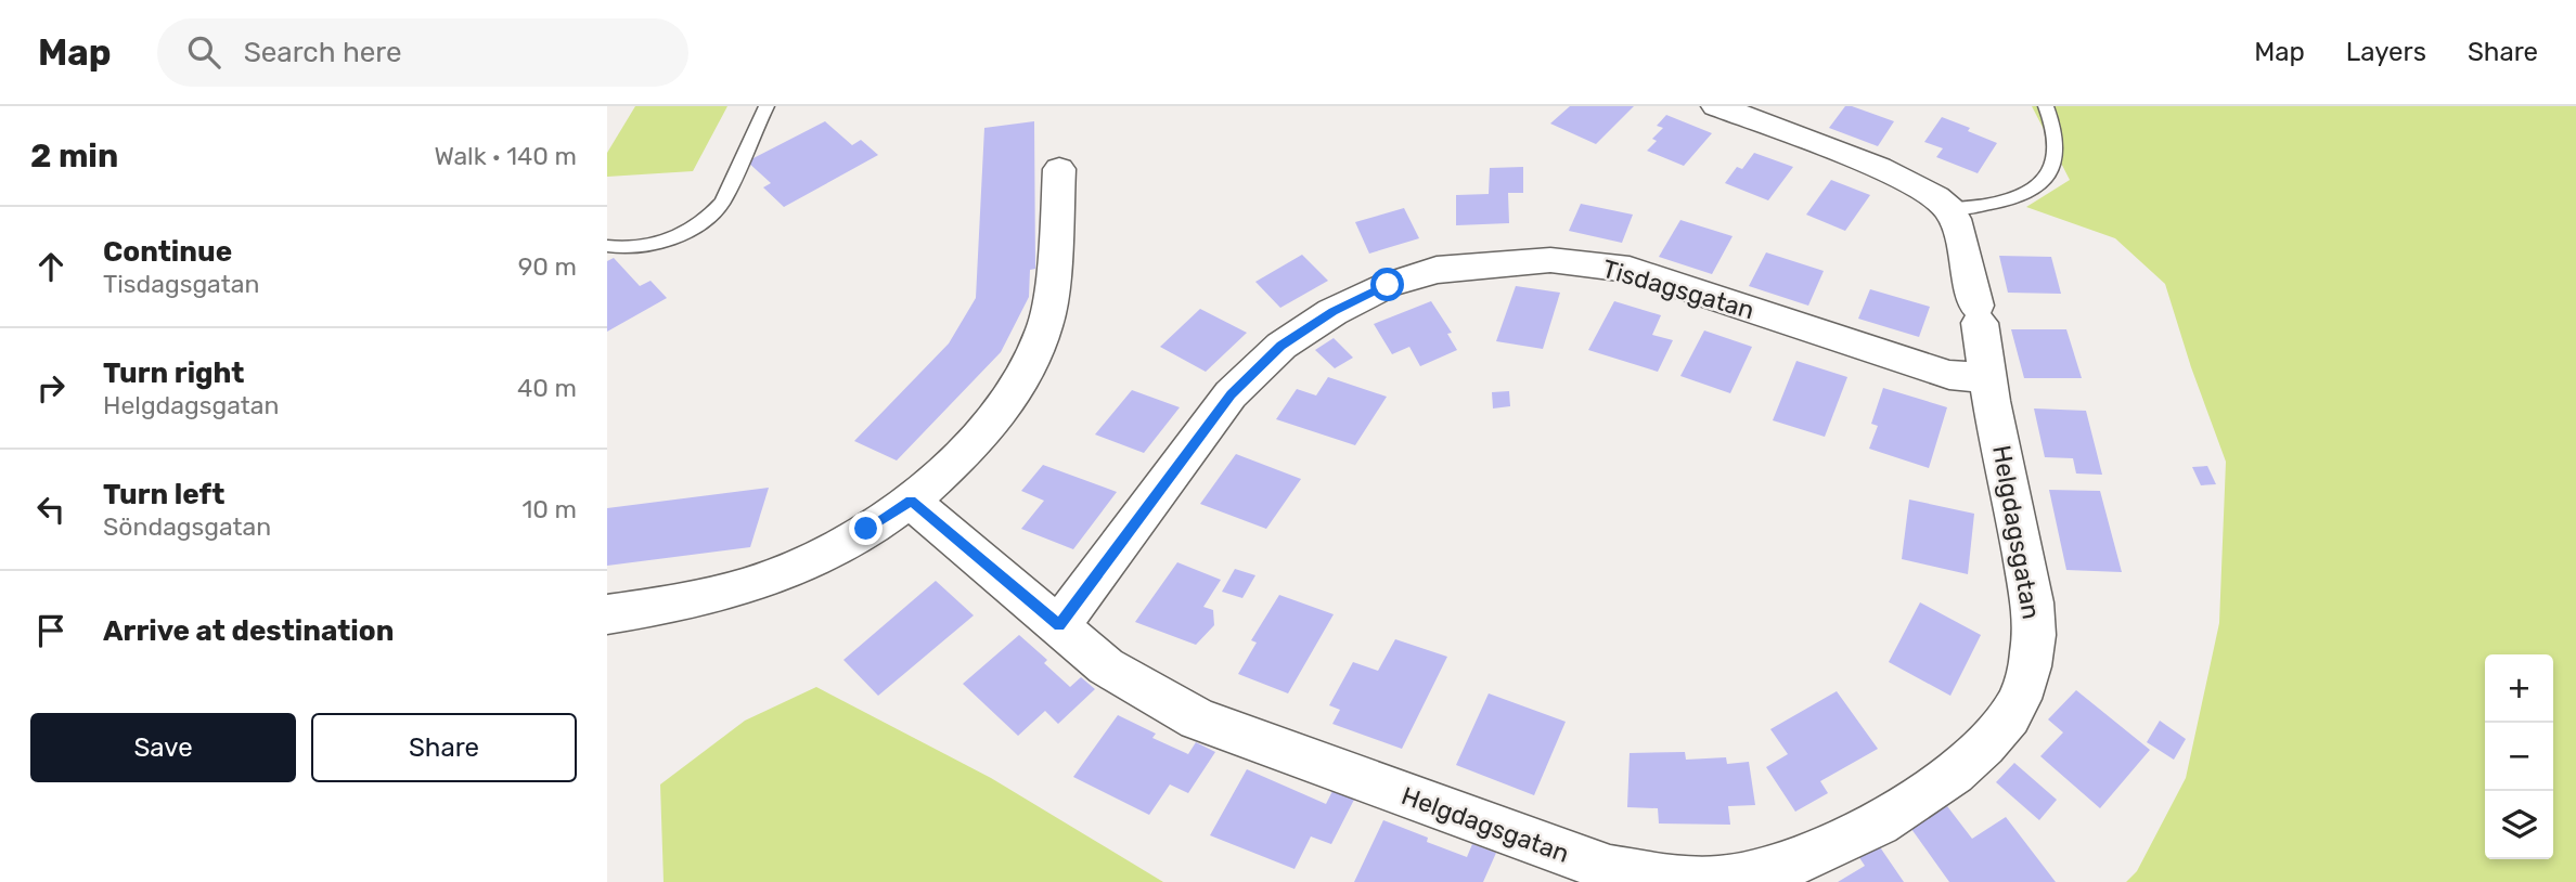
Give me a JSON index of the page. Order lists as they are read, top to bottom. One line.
{"streets":{"street":["Tisdagsgatan","Helgdagsgatan"]},"crossings":[["Tisdagsgatan","Helgdagsgatan"]],"page":{"header":"Map","search":"Search here","nav":["Map","Layers","Share"],"heading":["2 min","Walk · 140 m"],"list":[["Continue","Tisdagsgatan","90 m"],["Turn right","Helgdagsgatan","40 m"],["Turn left","Söndagsgatan","10 m"],"Arrive at destination"],"map_buttons":["+","−"],"buttons":["Save","Share"]}}
